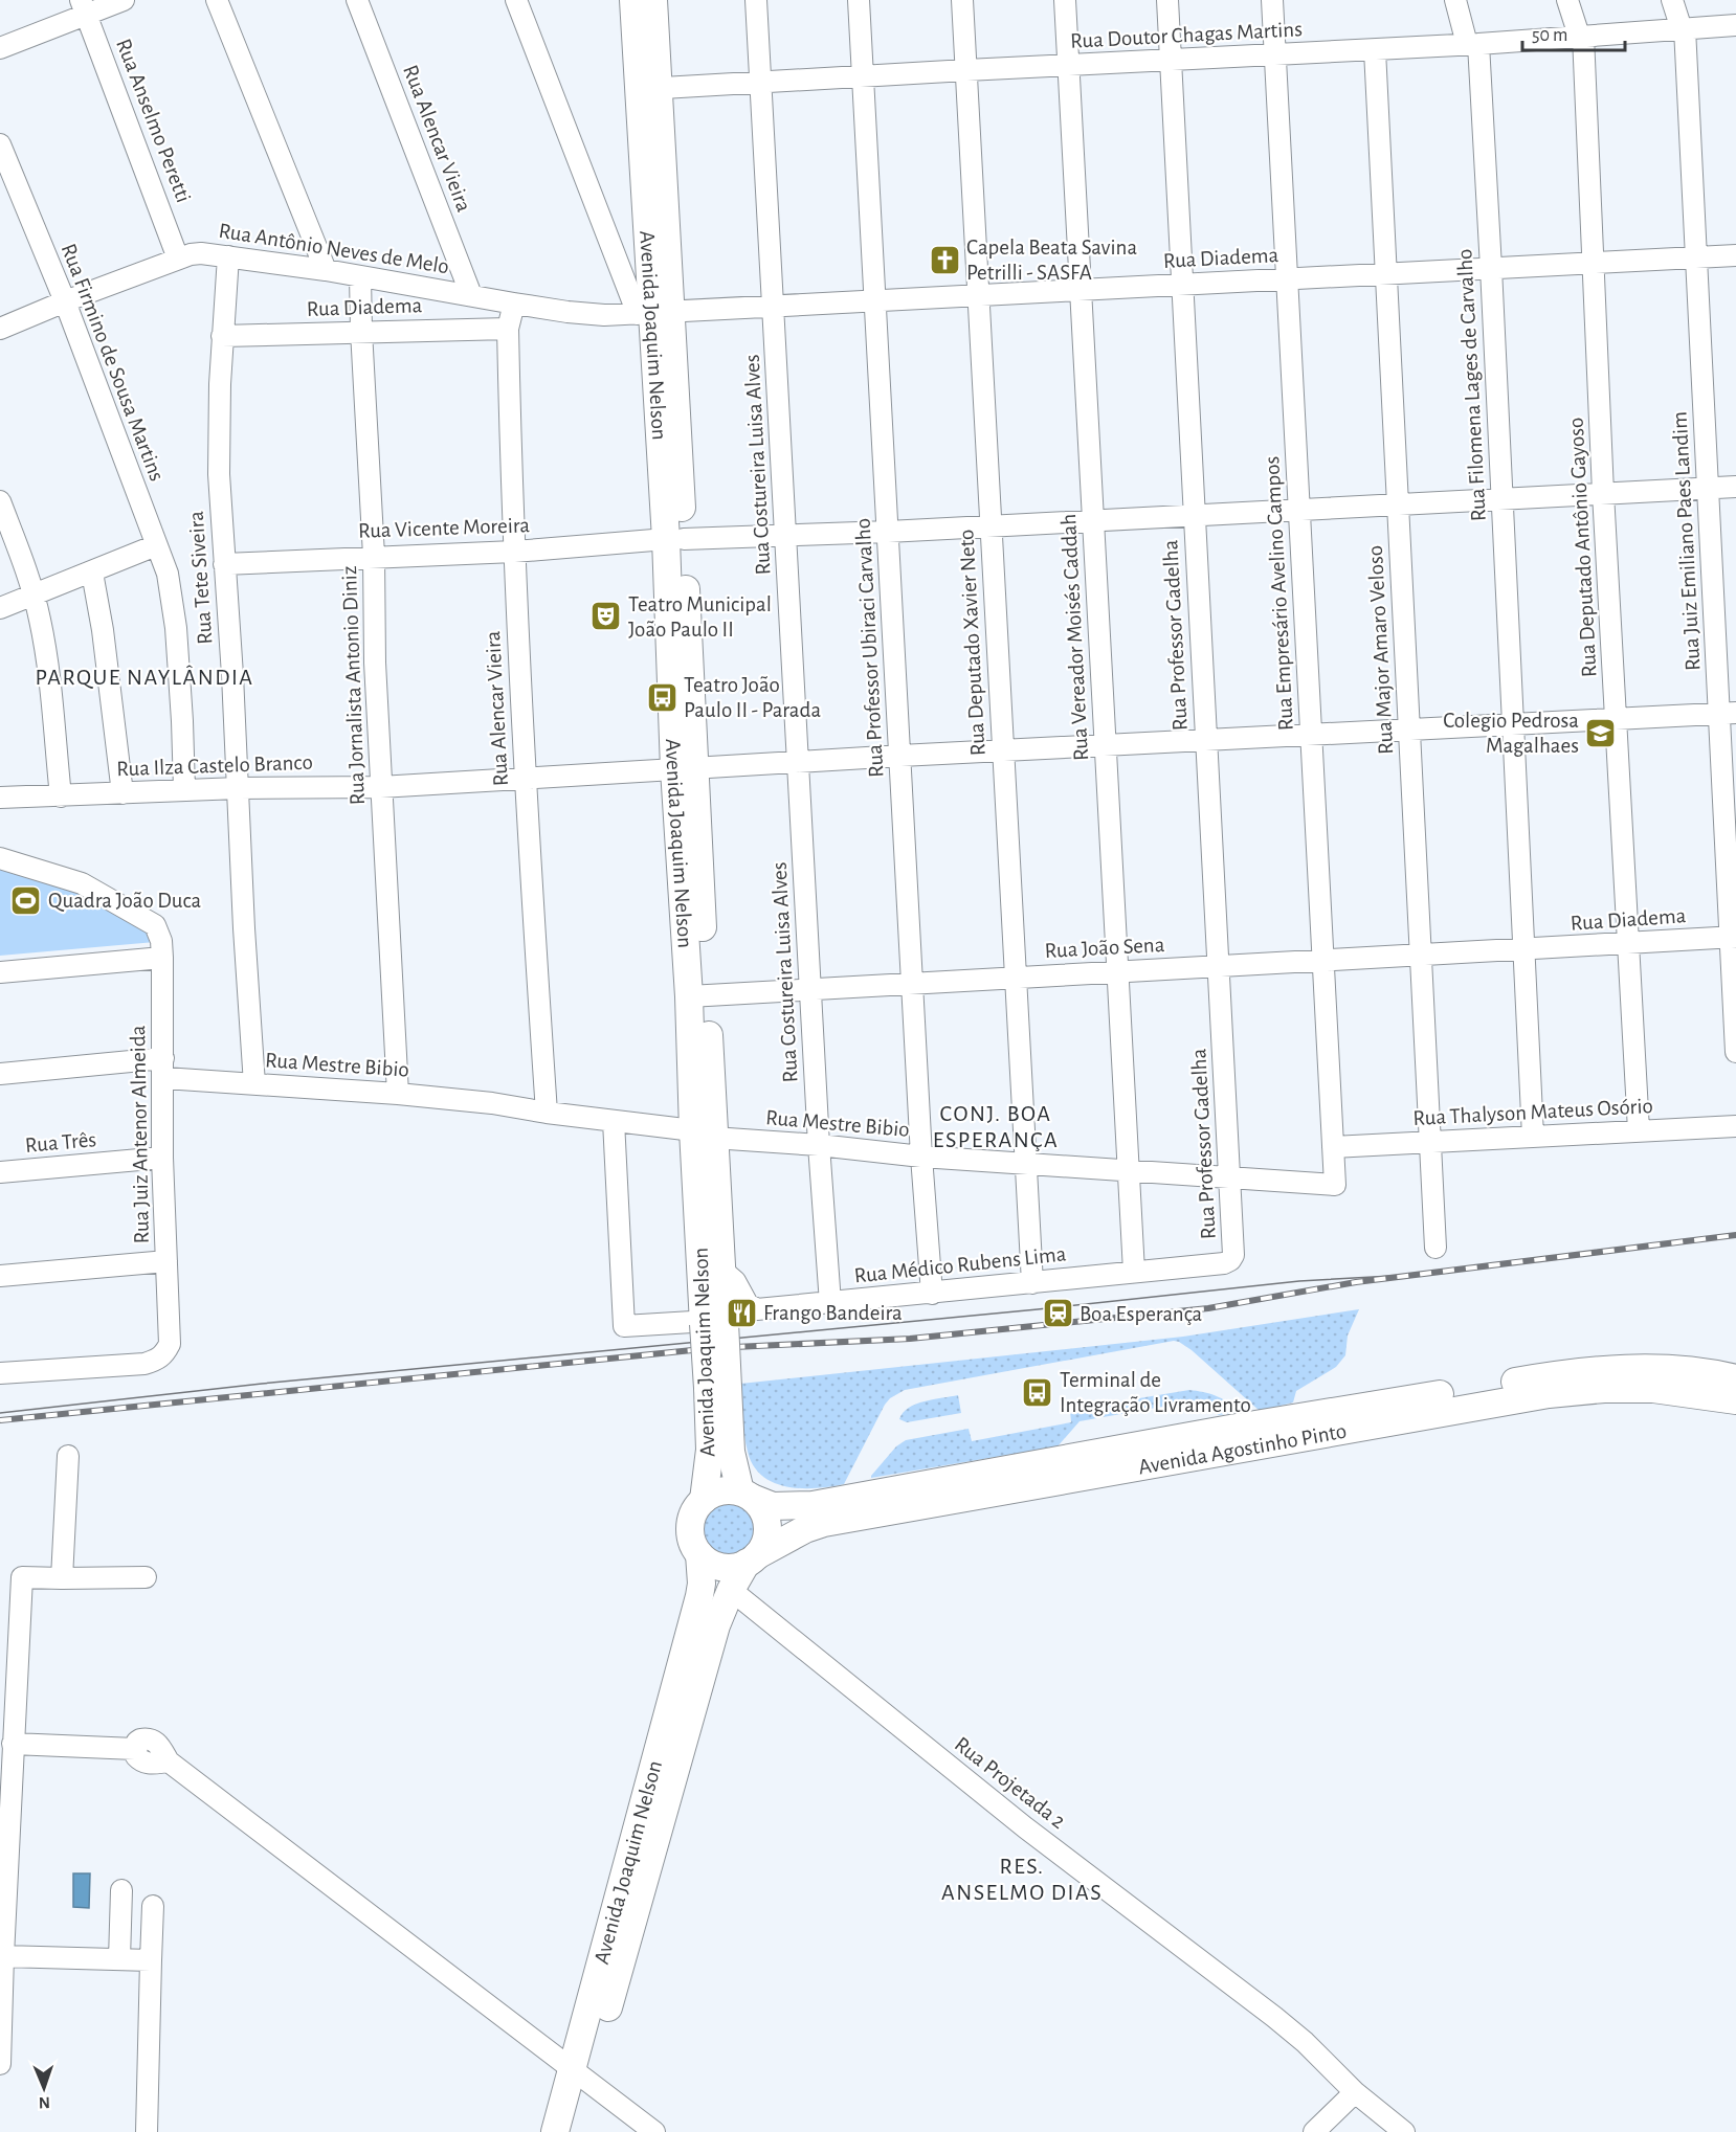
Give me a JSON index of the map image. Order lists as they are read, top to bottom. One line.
{"streets":{"main road":["Avenida Joaquim Nelson","Avenida Agostinho Pinto"],"street":["Rua Doutor Chagas Martins","Rua Anselmo Peretti","Rua Alencar Vieira","Rua Antônio Neves de Melo","Rua Diadema","Rua Firmino de Sousa Martins","Rua Filomena Lages de Carvalho","Rua Costureira Luisa Alves","Rua Vicente Moreira","Rua Juiz Emiliano Paes Landim","Rua Deputado Antônio Gayoso","Rua Tete Siveira","Rua Empresário Avelino Campos","Rua Professor Gadelha","Rua Vereador Moisés Caddah","Rua Deputado Xavier Neto","Rua Professor Ubiraci Carvalho","Rua Major Amaro Veloso","Rua Jornalista Antonio Diniz","Rua Ilza Castelo Branco","Rua João Sena","Rua Mestre Bibio","Rua Thalyson Mateus Osório","Rua Juiz Antenor Almeida","Rua Três","Rua Médico Rubens Lima","Rua Projetada 2"]},"crossings":[["Rua Doutor Chagas Martins","Avenida Joaquim Nelson"],["Rua Doutor Chagas Martins","Rua Filomena Lages de Carvalho"],["Rua Doutor Chagas Martins","Rua Costureira Luisa Alves"],["Rua Doutor Chagas Martins","Rua Juiz Emiliano Paes Landim"],["Rua Doutor Chagas Martins","Rua Deputado Antônio Gayoso"],["Rua Doutor Chagas Martins","Rua Empresário Avelino Campos"],["Rua Doutor Chagas Martins","Rua Professor Gadelha"],["Rua Doutor Chagas Martins","Rua Vereador Moisés Caddah"],["Rua Doutor Chagas Martins","Rua Deputado Xavier Neto"],["Rua Doutor Chagas Martins","Rua Professor Ubiraci Carvalho"],["Rua Doutor Chagas Martins","Rua Major Amaro Veloso"],["Rua Anselmo Peretti","Rua Antônio Neves de Melo"],["Rua Alencar Vieira","Rua Antônio Neves de Melo"],["Rua Alencar Vieira","Rua Diadema"],["Rua Alencar Vieira","Rua Vicente Moreira"],["Rua Alencar Vieira","Rua Ilza Castelo Branco"],["Rua Alencar Vieira","Rua Mestre Bibio"],["Rua Antônio Neves de Melo","Rua Diadema"],["Rua Antônio Neves de Melo","Avenida Joaquim Nelson"],["Rua Antônio Neves de Melo","Rua Firmino de Sousa Martins"],["Rua Antônio Neves de Melo","Rua Tete Siveira"],["Rua Antônio Neves de Melo","Rua Jornalista Antonio Diniz"],["Rua Diadema","Avenida Joaquim Nelson"],["Rua Diadema","Rua Filomena Lages de Carvalho"],["Rua Diadema","Rua Costureira Luisa Alves"],["Rua Diadema","Rua Juiz Emiliano Paes Landim"],["Rua Diadema","Rua Deputado Antônio Gayoso"],["Rua Diadema","Rua Tete Siveira"],["Rua Diadema","Rua Empresário Avelino Campos"],["Rua Diadema","Rua Professor Gadelha"],["Rua Diadema","Rua Vereador Moisés Caddah"],["Rua Diadema","Rua Deputado Xavier Neto"],["Rua Diadema","Rua Professor Ubiraci Carvalho"],["Rua Diadema","Rua Major Amaro Veloso"],["Rua Diadema","Rua Jornalista Antonio Diniz"],["Rua Diadema","Rua João Sena"],["Avenida Joaquim Nelson","Rua Vicente Moreira"],["Avenida Joaquim Nelson","Rua Ilza Castelo Branco"],["Avenida Joaquim Nelson","Rua João Sena"],["Avenida Joaquim Nelson","Rua Mestre Bibio"],["Avenida Joaquim Nelson","Rua Médico Rubens Lima"],["Avenida Joaquim Nelson","Avenida Agostinho Pinto"],["Avenida Joaquim Nelson","Rua Projetada 2"],["Rua Firmino de Sousa Martins","Rua Ilza Castelo Branco"],["Rua Filomena Lages de Carvalho","Rua Vicente Moreira"],["Rua Filomena Lages de Carvalho","Rua Ilza Castelo Branco"],["Rua Filomena Lages de Carvalho","Rua João Sena"],["Rua Costureira Luisa Alves","Rua Vicente Moreira"],["Rua Costureira Luisa Alves","Rua Ilza Castelo Branco"],["Rua Costureira Luisa Alves","Rua João Sena"],["Rua Costureira Luisa Alves","Rua Mestre Bibio"],["Rua Costureira Luisa Alves","Rua Médico Rubens Lima"],["Rua Vicente Moreira","Rua Juiz Emiliano Paes Landim"],["Rua Vicente Moreira","Rua Deputado Antônio Gayoso"],["Rua Vicente Moreira","Rua Tete Siveira"],["Rua Vicente Moreira","Rua Empresário Avelino Campos"],["Rua Vicente Moreira","Rua Professor Gadelha"],["Rua Vicente Moreira","Rua Vereador Moisés Caddah"],["Rua Vicente Moreira","Rua Deputado Xavier Neto"],["Rua Vicente Moreira","Rua Professor Ubiraci Carvalho"],["Rua Vicente Moreira","Rua Major Amaro Veloso"],["Rua Vicente Moreira","Rua Jornalista Antonio Diniz"],["Rua Juiz Emiliano Paes Landim","Rua Ilza Castelo Branco"],["Rua Deputado Antônio Gayoso","Rua Ilza Castelo Branco"],["Rua Deputado Antônio Gayoso","Rua Thalyson Mateus Osório"],["Rua Tete Siveira","Rua Ilza Castelo Branco"],["Rua Tete Siveira","Rua Mestre Bibio"],["Rua Empresário Avelino Campos","Rua Ilza Castelo Branco"],["Rua Empresário Avelino Campos","Rua João Sena"],["Rua Empresário Avelino Campos","Rua Mestre Bibio"],["Rua Empresário Avelino Campos","Rua Thalyson Mateus Osório"],["Rua Professor Gadelha","Rua Ilza Castelo Branco"],["Rua Professor Gadelha","Rua João Sena"],["Rua Professor Gadelha","Rua Mestre Bibio"],["Rua Professor Gadelha","Rua Médico Rubens Lima"],["Rua Vereador Moisés Caddah","Rua Ilza Castelo Branco"],["Rua Vereador Moisés Caddah","Rua João Sena"],["Rua Vereador Moisés Caddah","Rua Mestre Bibio"],["Rua Vereador Moisés Caddah","Rua Médico Rubens Lima"],["Rua Deputado Xavier Neto","Rua Ilza Castelo Branco"],["Rua Deputado Xavier Neto","Rua João Sena"],["Rua Deputado Xavier Neto","Rua Mestre Bibio"],["Rua Deputado Xavier Neto","Rua Médico Rubens Lima"],["Rua Professor Ubiraci Carvalho","Rua Ilza Castelo Branco"],["Rua Professor Ubiraci Carvalho","Rua João Sena"],["Rua Professor Ubiraci Carvalho","Rua Mestre Bibio"],["Rua Professor Ubiraci Carvalho","Rua Médico Rubens Lima"],["Rua Major Amaro Veloso","Rua Ilza Castelo Branco"],["Rua Major Amaro Veloso","Rua João Sena"],["Rua Major Amaro Veloso","Rua Thalyson Mateus Osório"],["Rua Jornalista Antonio Diniz","Rua Ilza Castelo Branco"],["Rua Jornalista Antonio Diniz","Rua Mestre Bibio"],["Rua Mestre Bibio","Rua Juiz Antenor Almeida"],["Rua Juiz Antenor Almeida","Rua Três"]],"districts":["PARQUE NAYLÂNDIA","CONJ. BOA ESPERANÇA","RES. ANSELMO DIAS"],"places":{"church":["Capela Beata Savina Petrilli - SASFA"],"theatre":["Teatro Municipal João Paulo II"],"bus stop":["Teatro João Paulo II - Parada","Terminal de Integração Livramento"],"school or university":["Colegio Pedrosa Magalhaes"],"sports":["Quadra João Duca"],"restaurant":["Frango Bandeira"],"station":["Boa Esperança"]},"scale_bar":"50 m","north":"bottom"}
